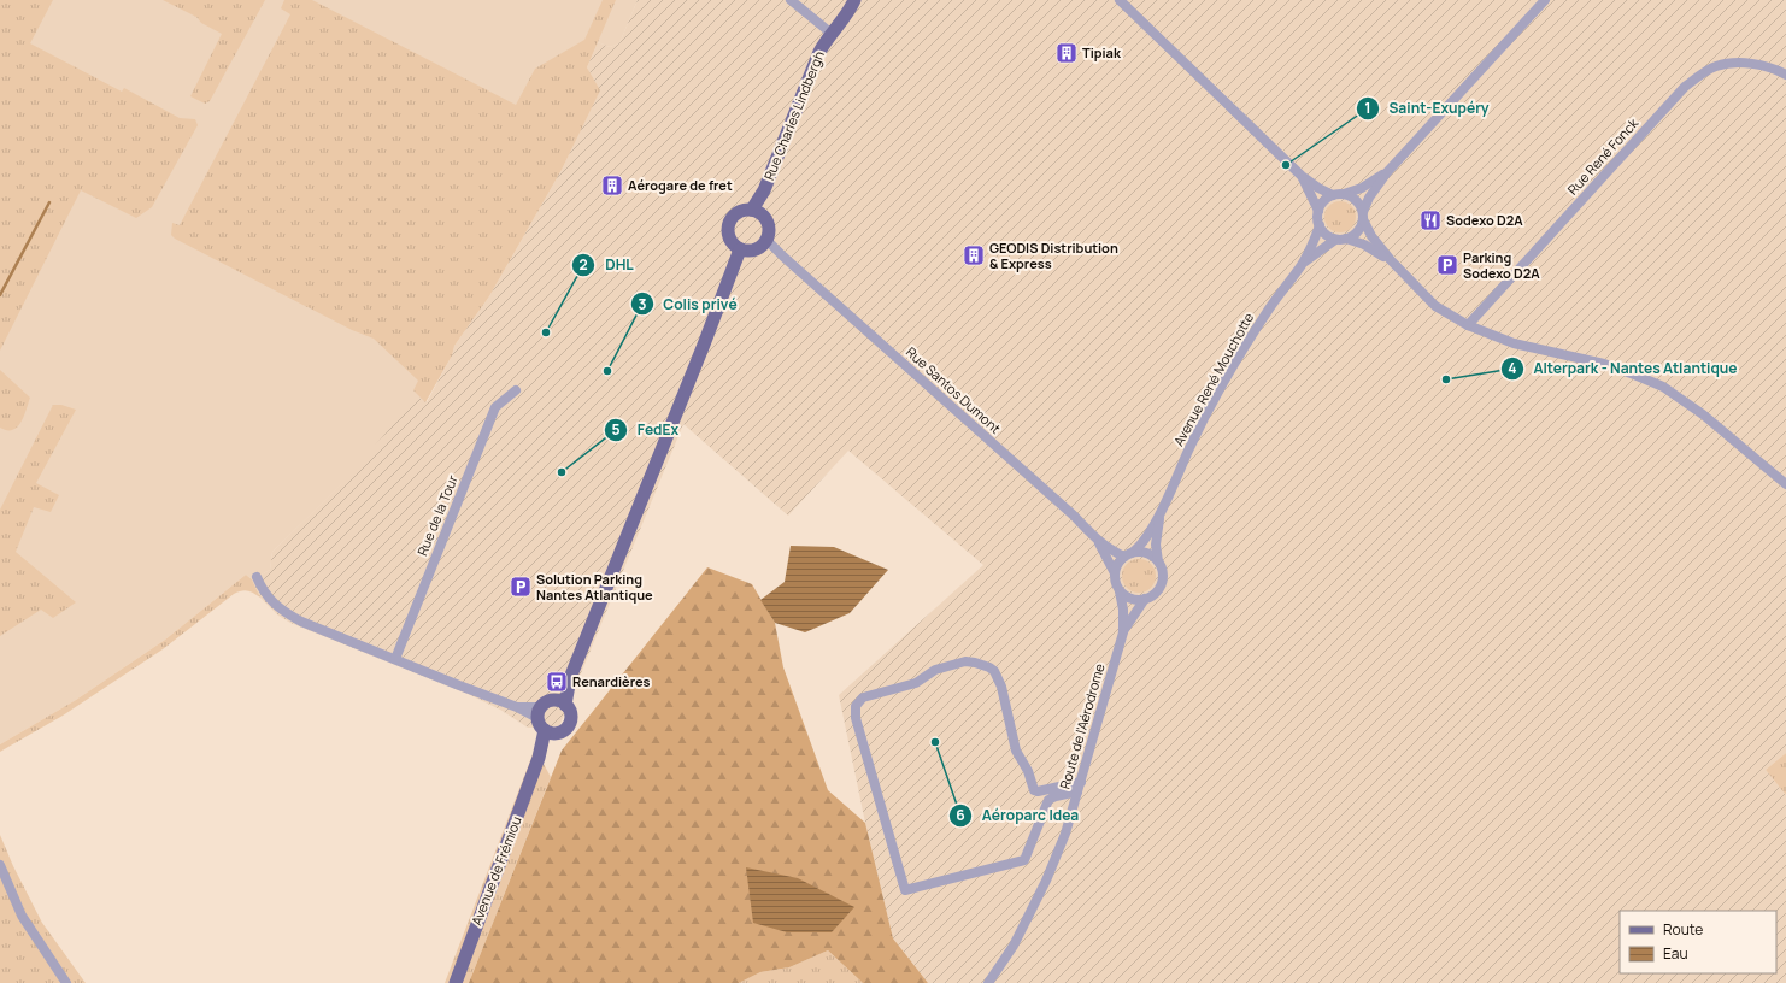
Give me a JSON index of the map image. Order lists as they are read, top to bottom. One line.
{"streets":{"main road":["Rue Charles Lindbergh","Avenue de Frémiou"],"street":["Rue René Fonck","Avenue René Mouchotte","Rue Santos Dumont","Rue de la Tour","Route de l'Aérodrome"]},"crossings":[["Rue Charles Lindbergh","Rue Santos Dumont"],["Avenue René Mouchotte","Rue Santos Dumont"],["Avenue René Mouchotte","Route de l'Aérodrome"],["Rue Santos Dumont","Route de l'Aérodrome"]],"places":{"building":["Tipiak","Aérogare de fret","GEODIS Distribution & Express"],"other":["Saint-Exupéry","DHL","Colis privé","Alterpark - Nantes Atlantique","FedEx","Aéroparc Idea"],"restaurant":["Sodexo D2A"],"parking":["Parking Sodexo D2A","Solution Parking Nantes Atlantique"],"bus stop":["Renardières"]},"legend":["Route","Eau"]}
